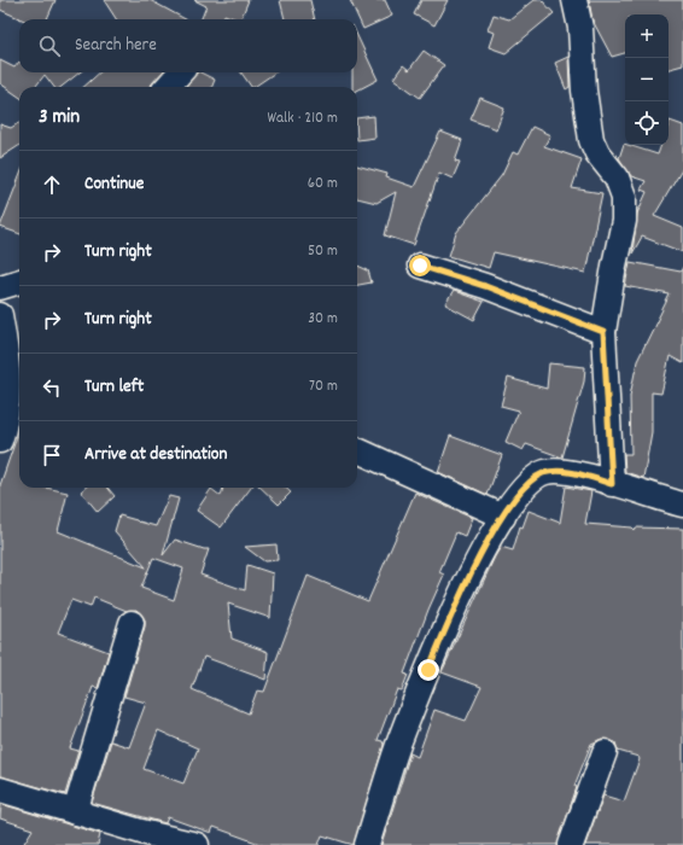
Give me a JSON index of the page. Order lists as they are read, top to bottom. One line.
{"page":{"map_buttons":["+","−"],"search":"Search here","heading":["3 min","Walk · 210 m"],"list":[["Continue","60 m"],["Turn right","50 m"],["Turn right","30 m"],["Turn left","70 m"],"Arrive at destination"]}}
